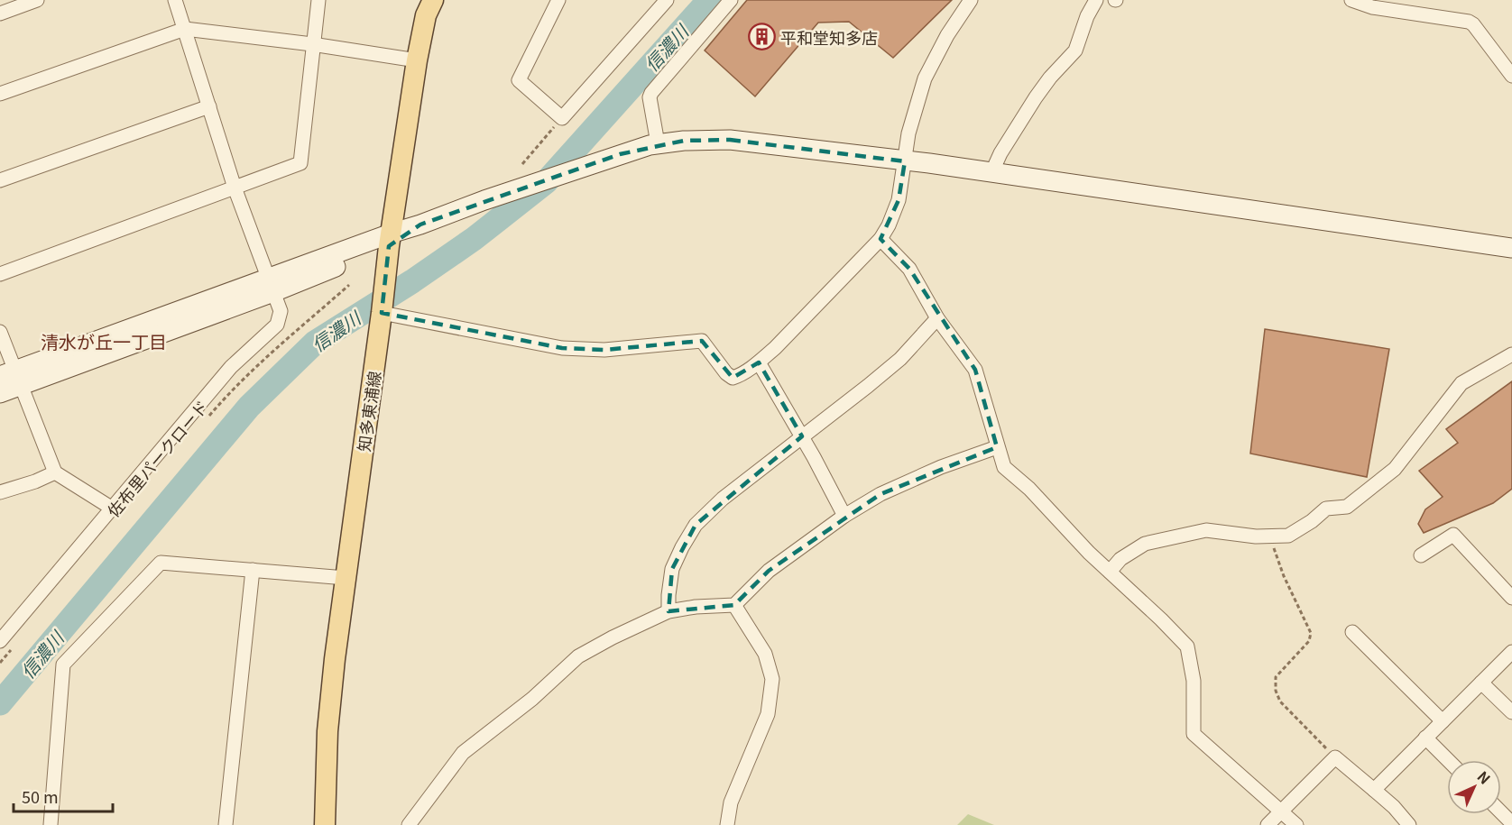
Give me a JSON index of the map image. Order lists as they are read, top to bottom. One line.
{"streets":{"main road":["知多東浦線"],"path":["佐布里パークロード"]},"districts":["清水が丘一丁目"],"water":["信濃川"],"places":{"building":["平和堂知多店"]},"scale_bar":"50 m","north":"top right"}
